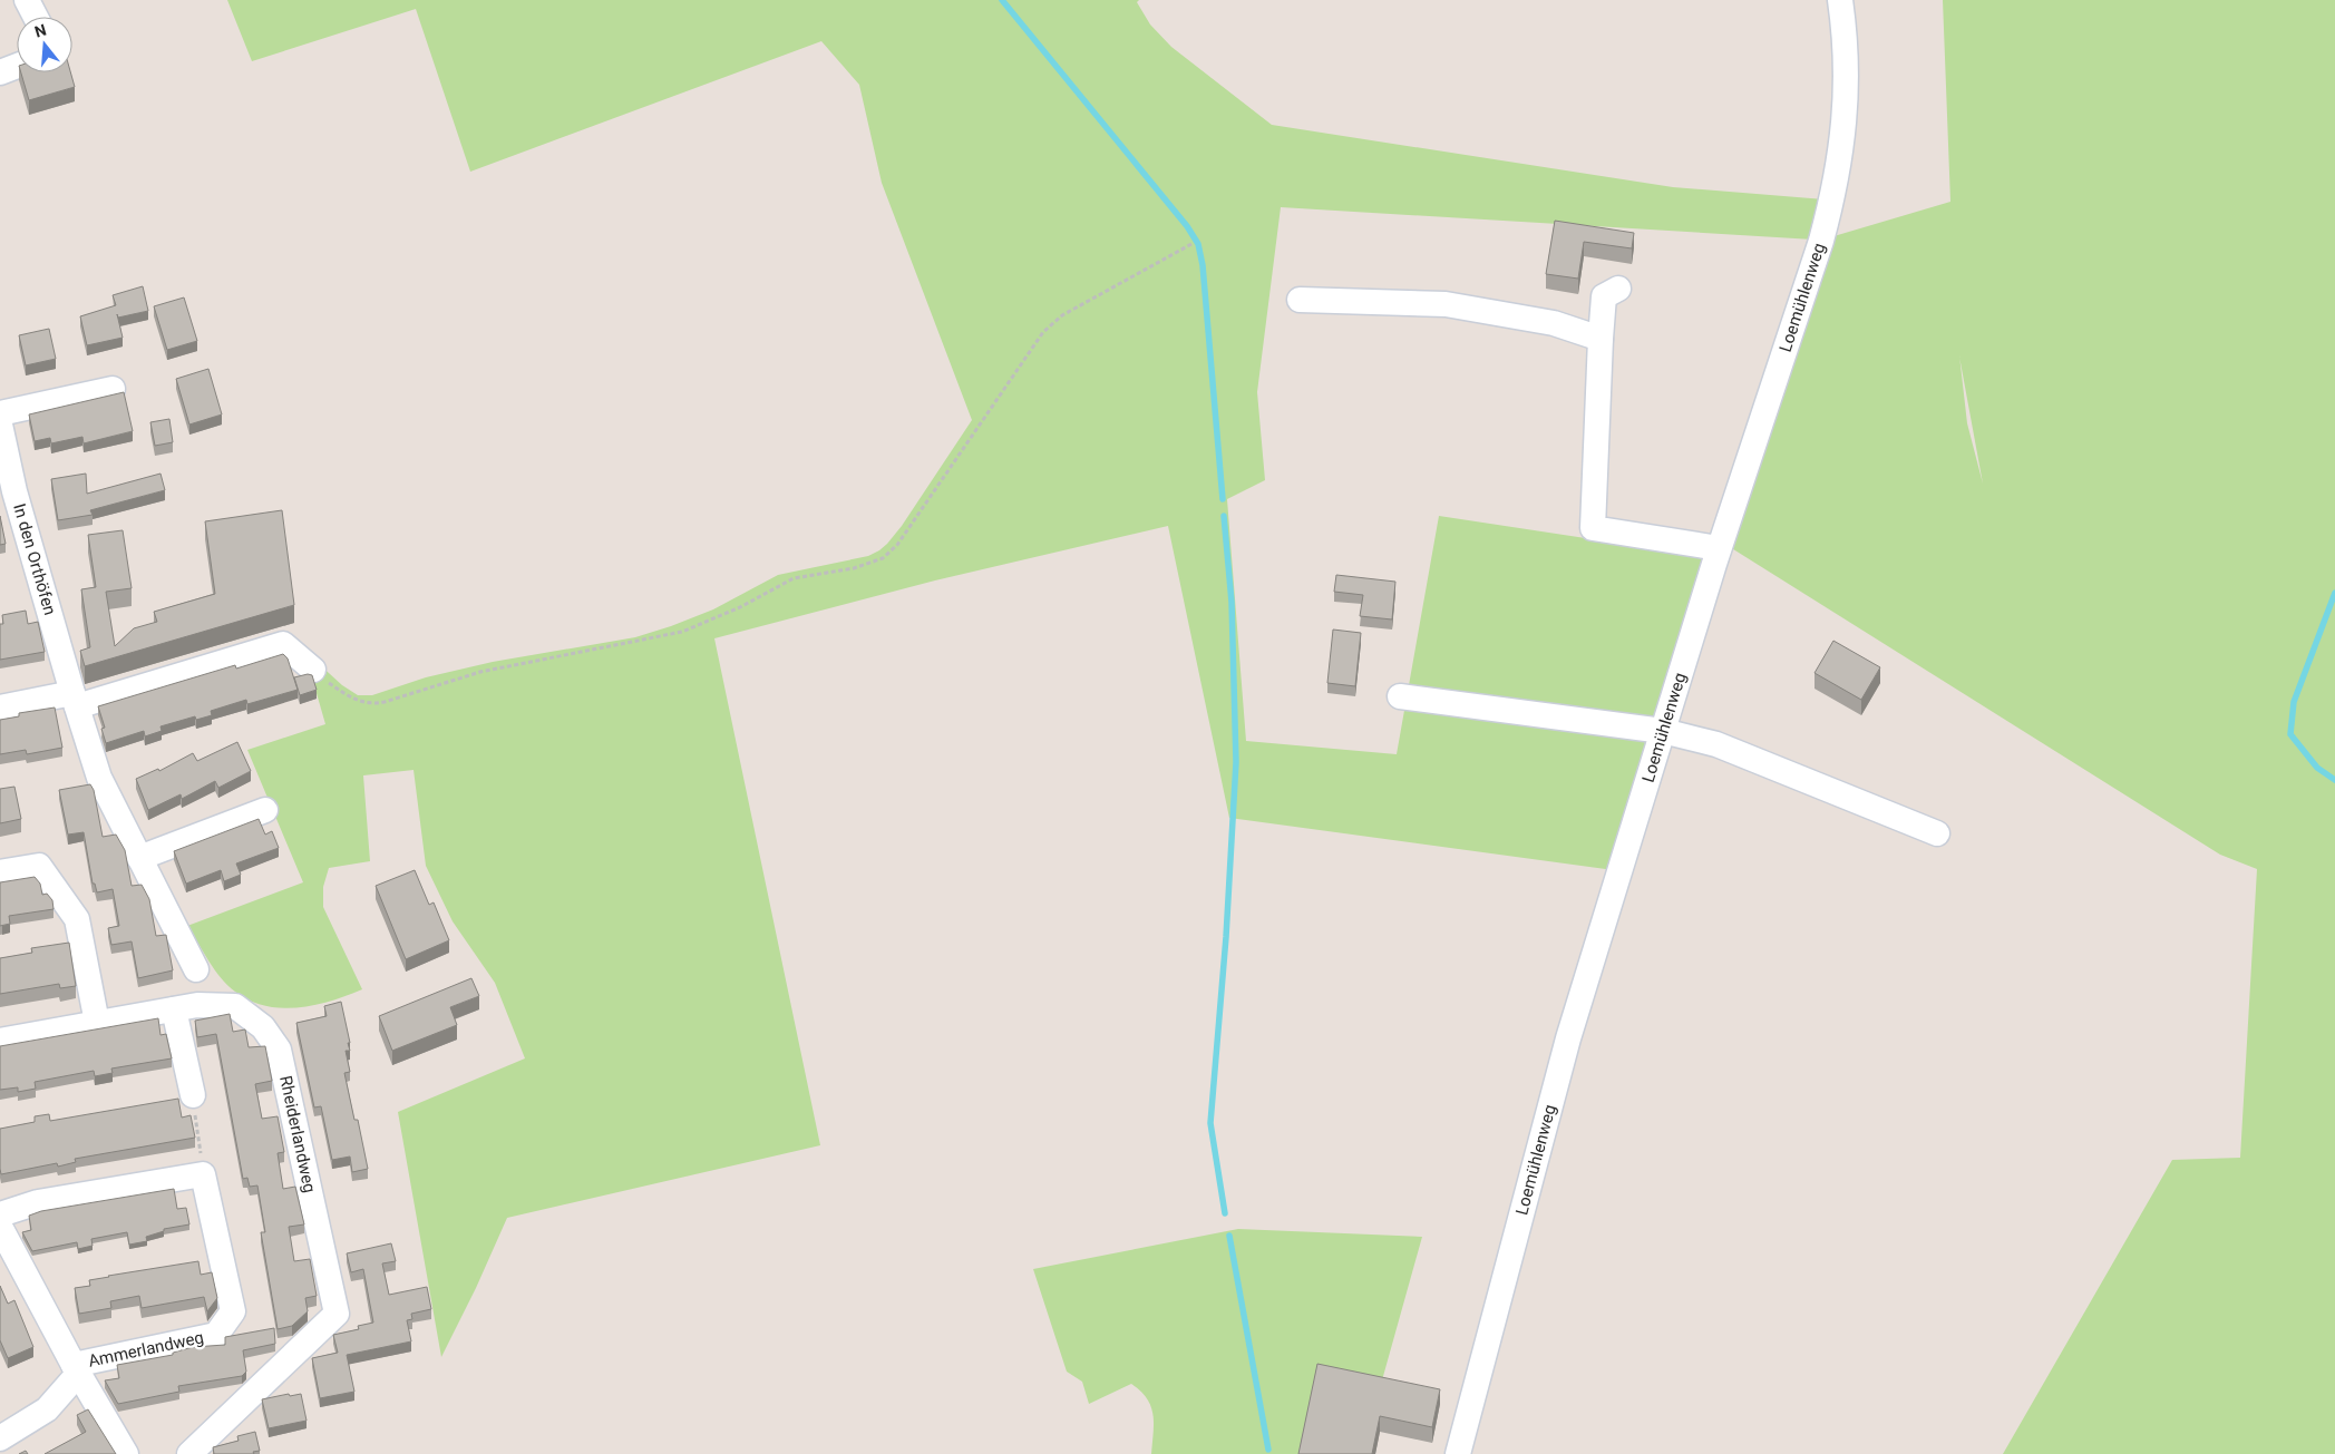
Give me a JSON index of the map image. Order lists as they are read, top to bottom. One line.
{"streets":{"street":["Loemühlenweg","In den Orthöfen","Rheiderlandweg","Ammerlandweg"]},"north":"top"}
